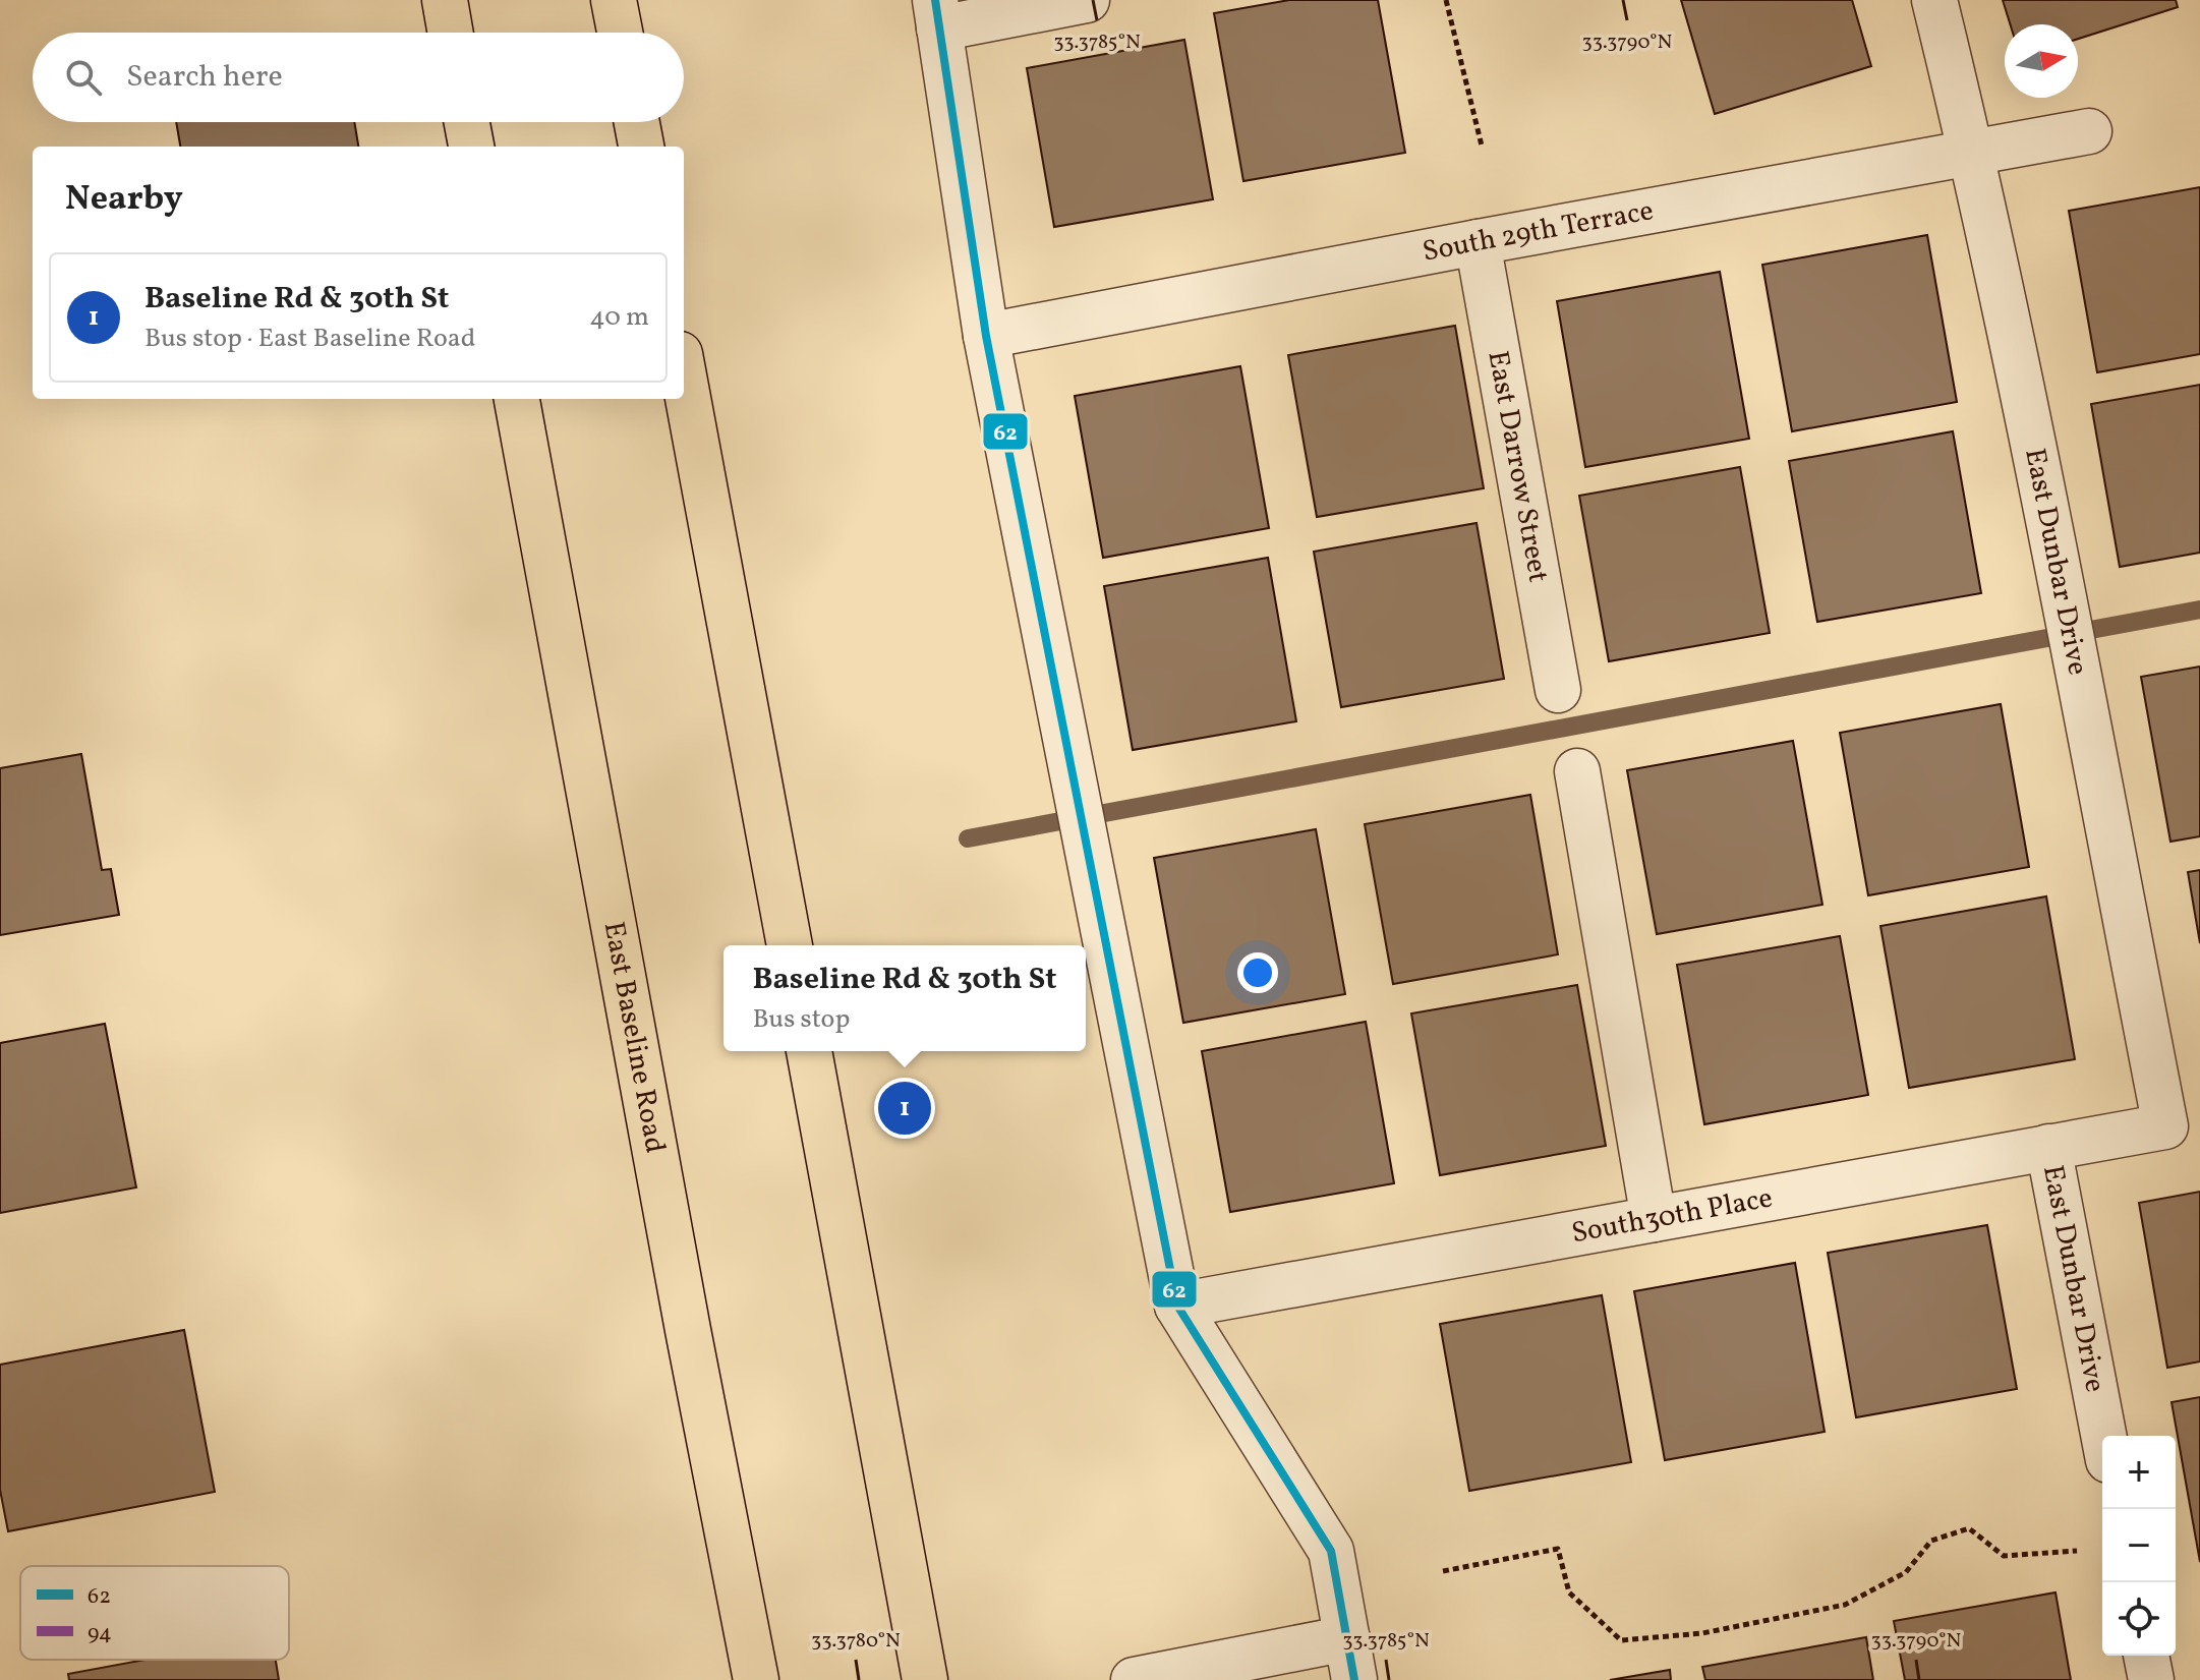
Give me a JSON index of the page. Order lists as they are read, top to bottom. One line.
{"streets":{"main road":["East Baseline Road"],"street":["South 29th Terrace","East Darrow Street","East Dunbar Drive","South30th Place"]},"crossings":[["South 29th Terrace","East Darrow Street"],["South 29th Terrace","East Dunbar Drive"],["East Dunbar Drive","South30th Place"]],"lines":["transit line 62"],"legend":["62","94"],"north":"right","page":{"search":"Search here","heading":"Nearby","list":[{"mark":"1","name":"Baseline Rd & 30th St","note":"Bus stop · East Baseline Road","value":"40 m"}],"popup":["Baseline Rd & 30th St","Bus stop"],"pins":"1","map_buttons":["+","−"]},"coordinates":["33.3785°N","33.3790°N","33.3780°N"]}
